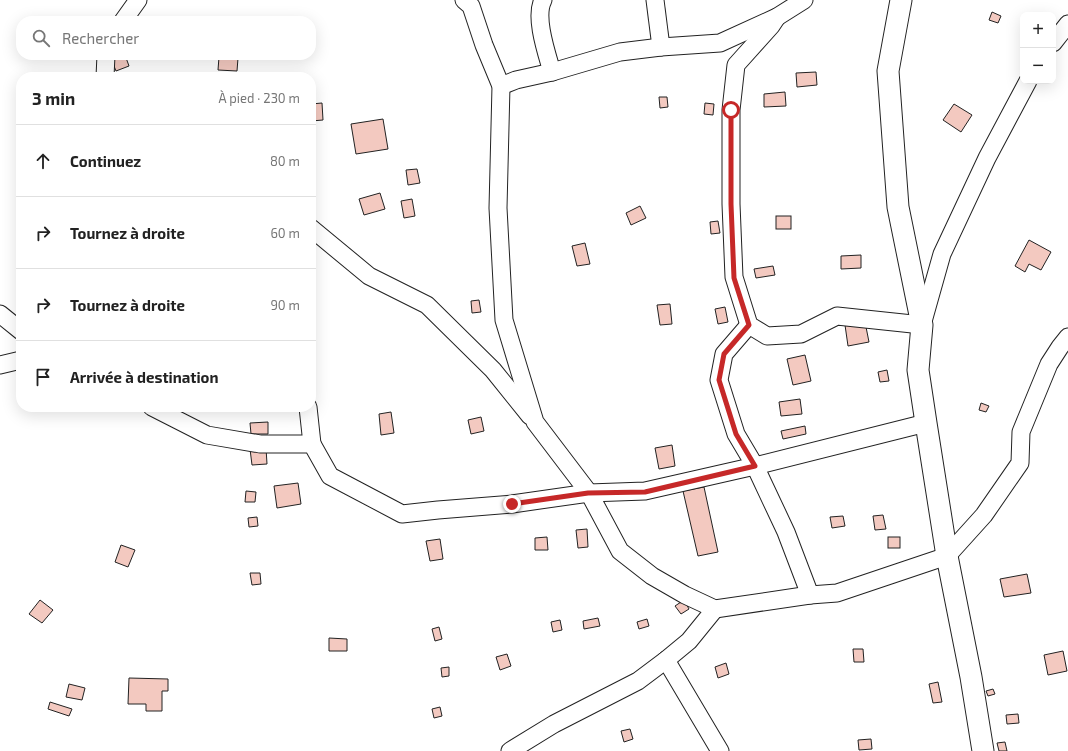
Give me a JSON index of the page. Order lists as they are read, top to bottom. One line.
{"page":{"map_buttons":["+","−"],"search":"Rechercher","heading":["3 min","À pied · 230 m"],"list":[["Continuez","80 m"],["Tournez à droite","60 m"],["Tournez à droite","90 m"],"Arrivée à destination"]}}
